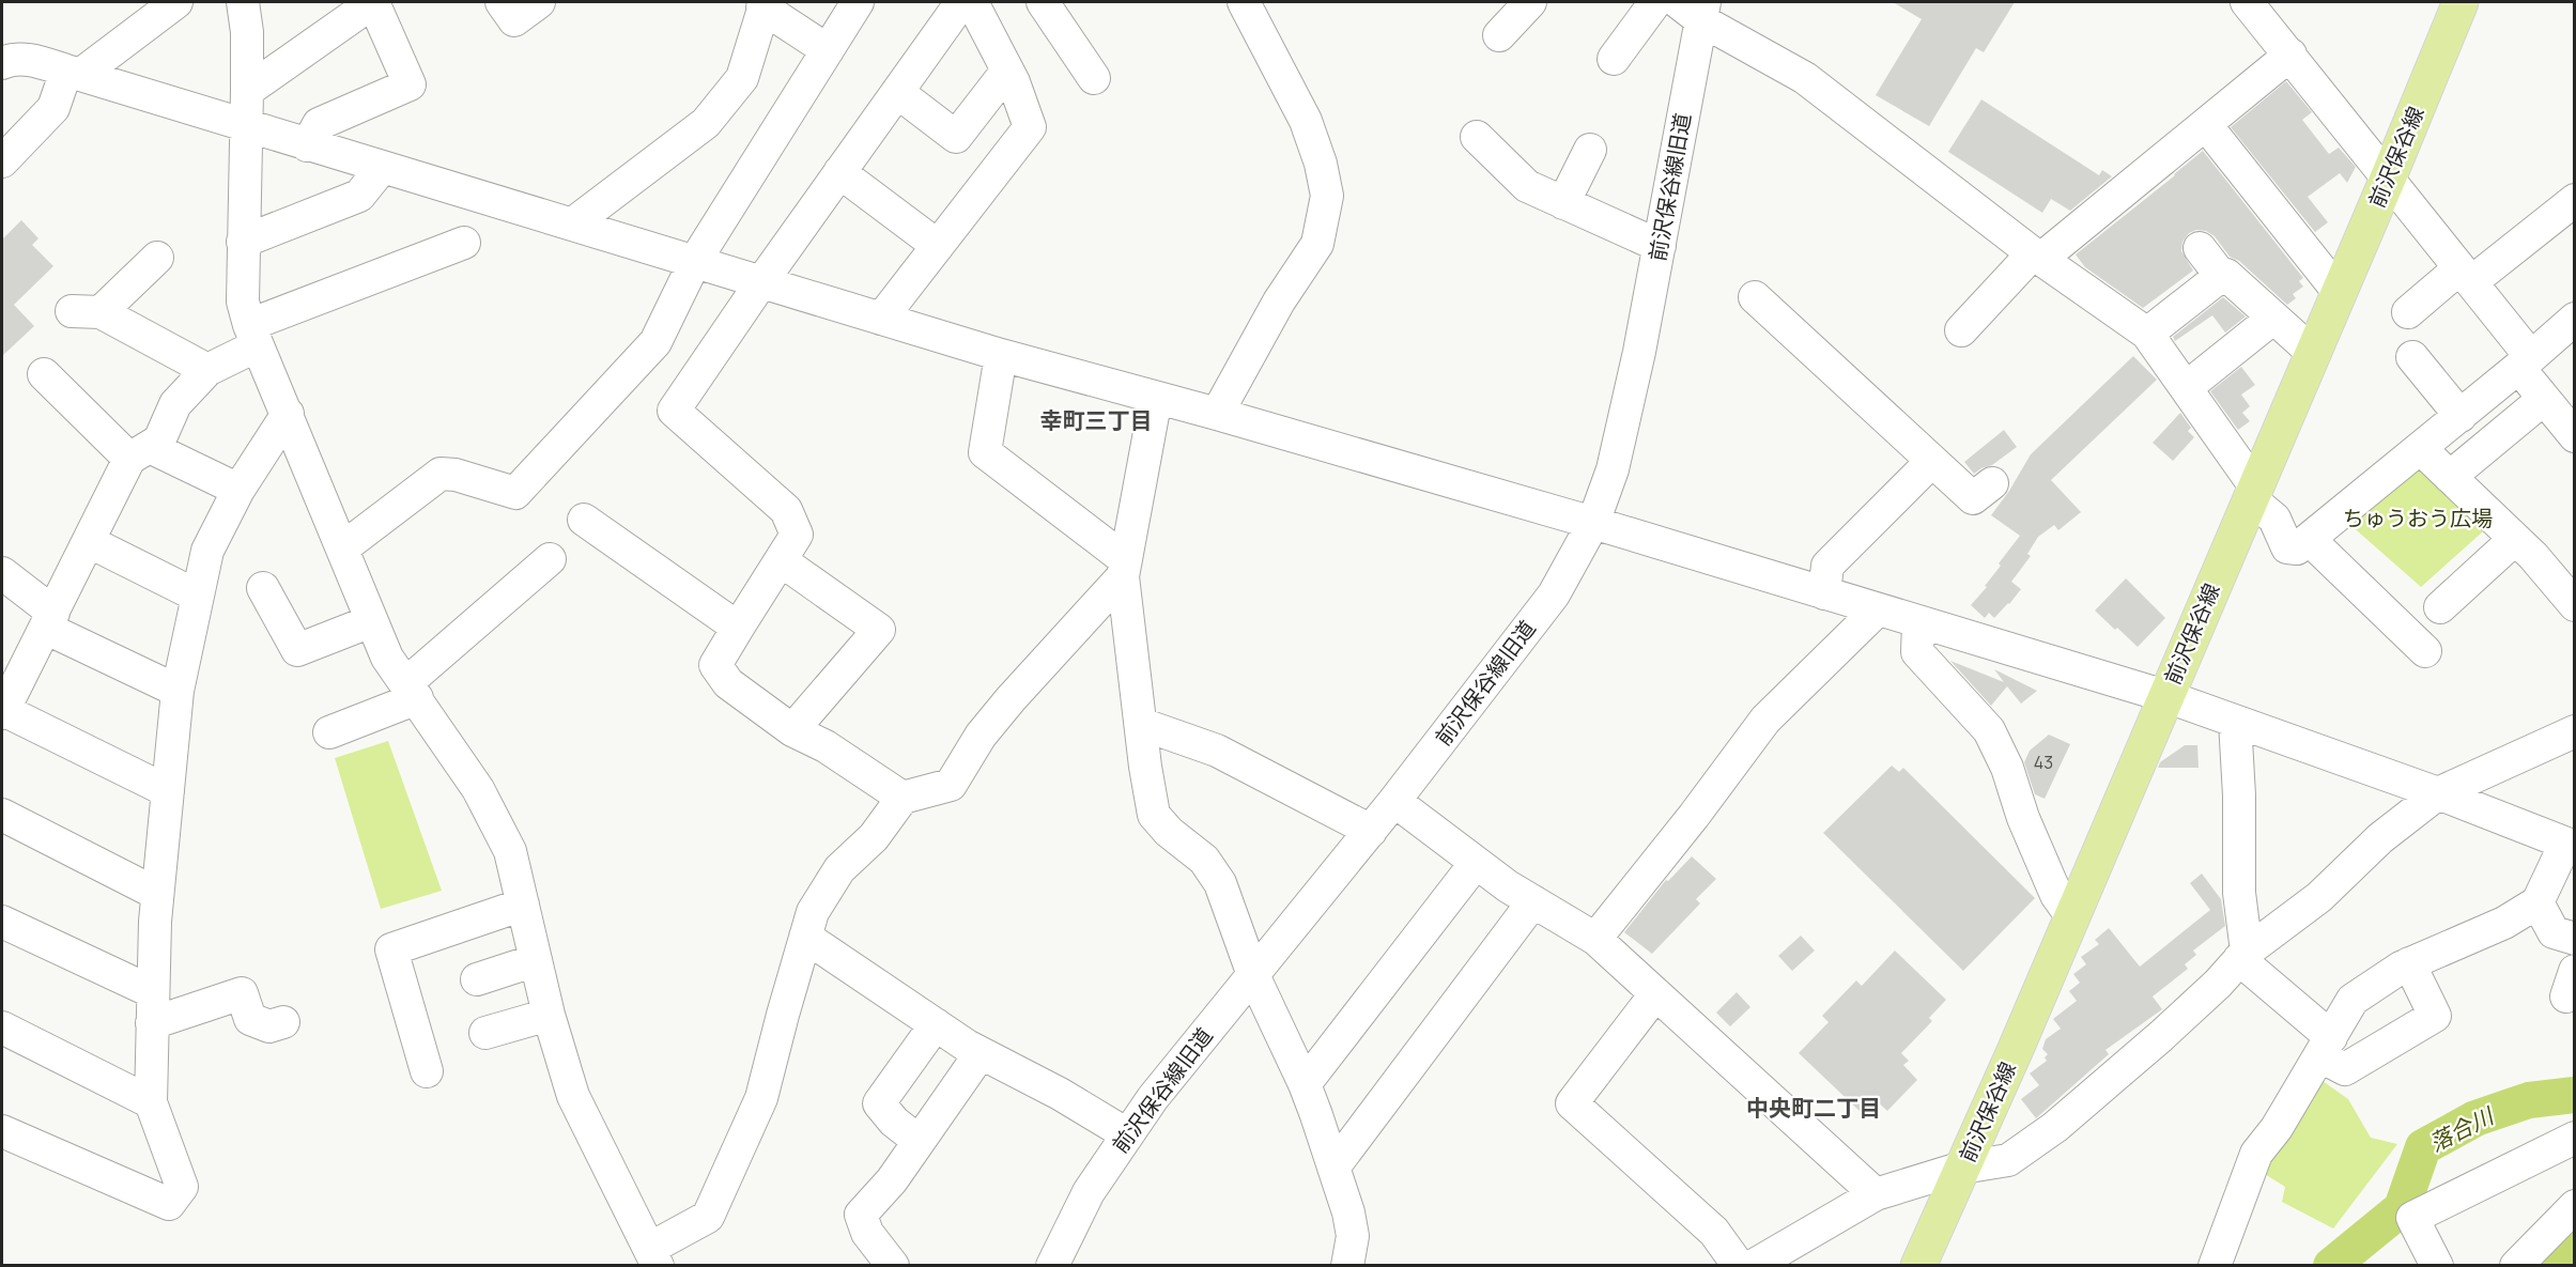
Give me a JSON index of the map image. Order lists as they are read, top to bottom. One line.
{"streets":{"main road":["前沢保谷線"],"street":["前沢保谷線旧道"]},"districts":["幸町三丁目","中央町二丁目"],"water":["落合川"],"parks":["ちゅうおう広場"],"house_numbers":["43"]}
